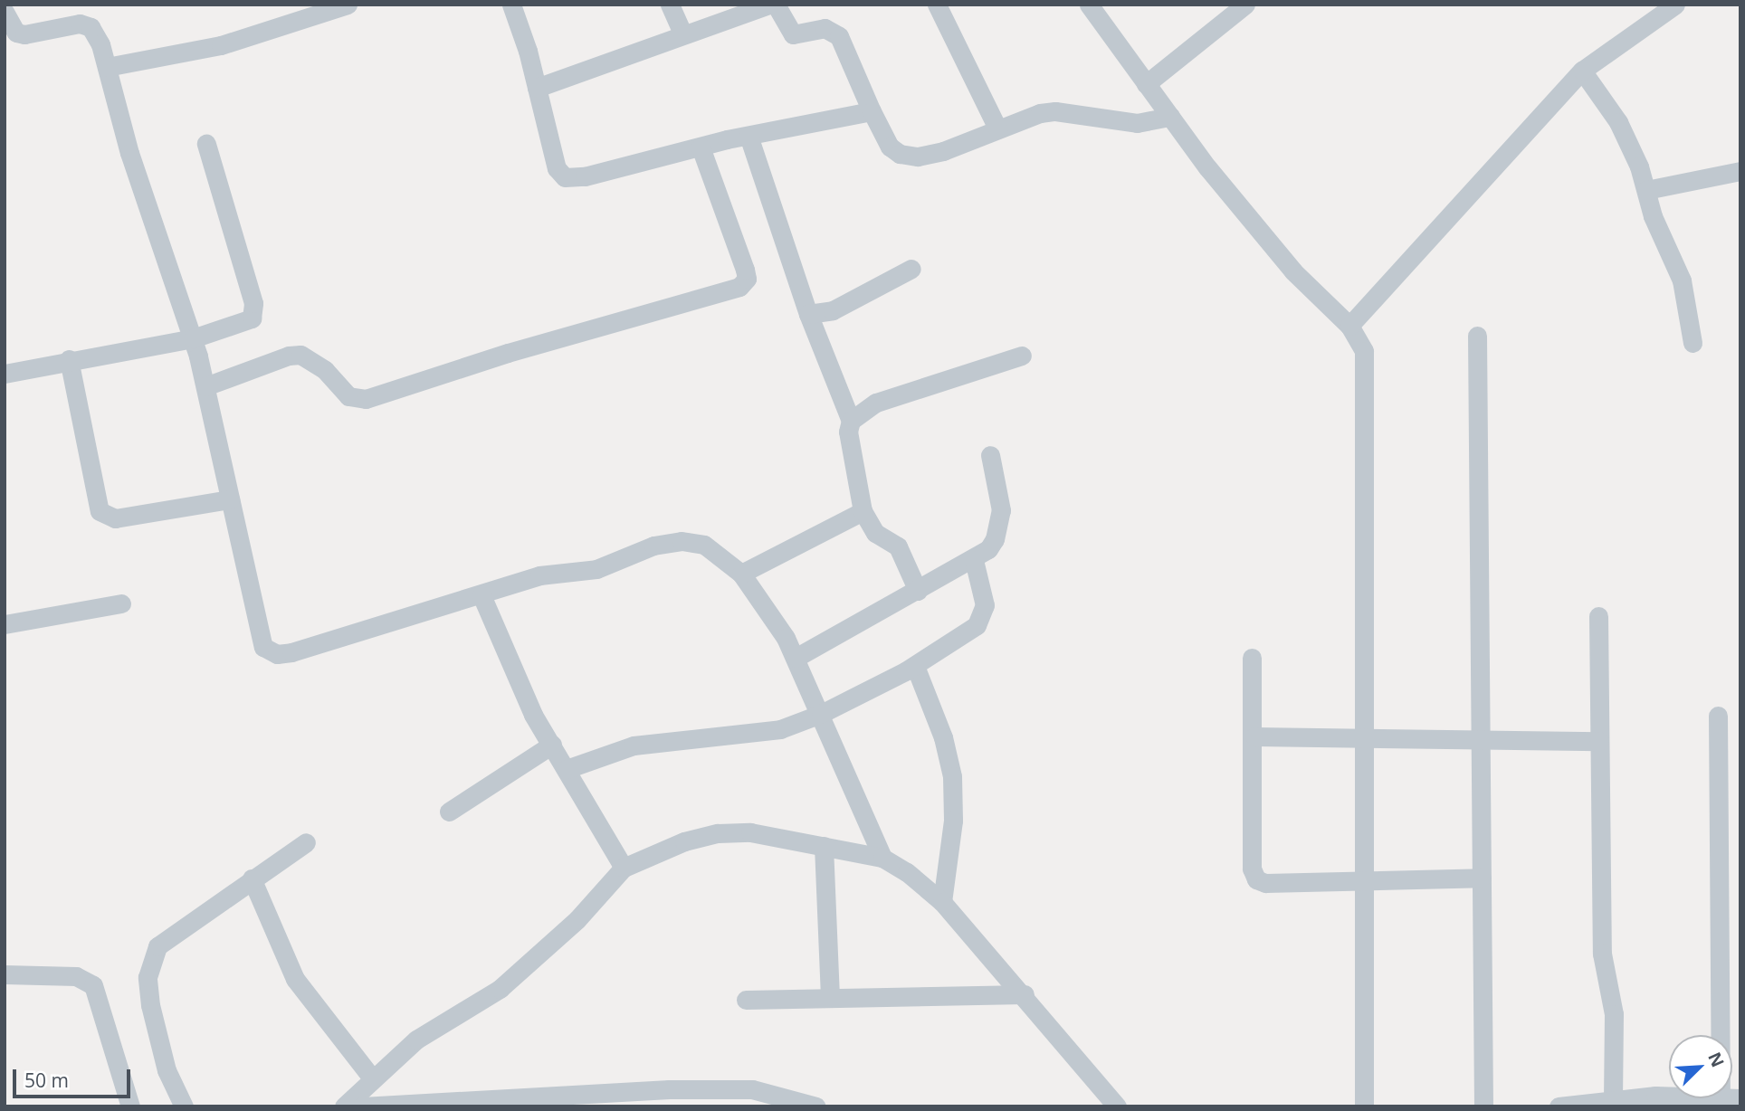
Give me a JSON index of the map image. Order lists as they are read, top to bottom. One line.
{"scale_bar":"50 m","north":"top right"}
